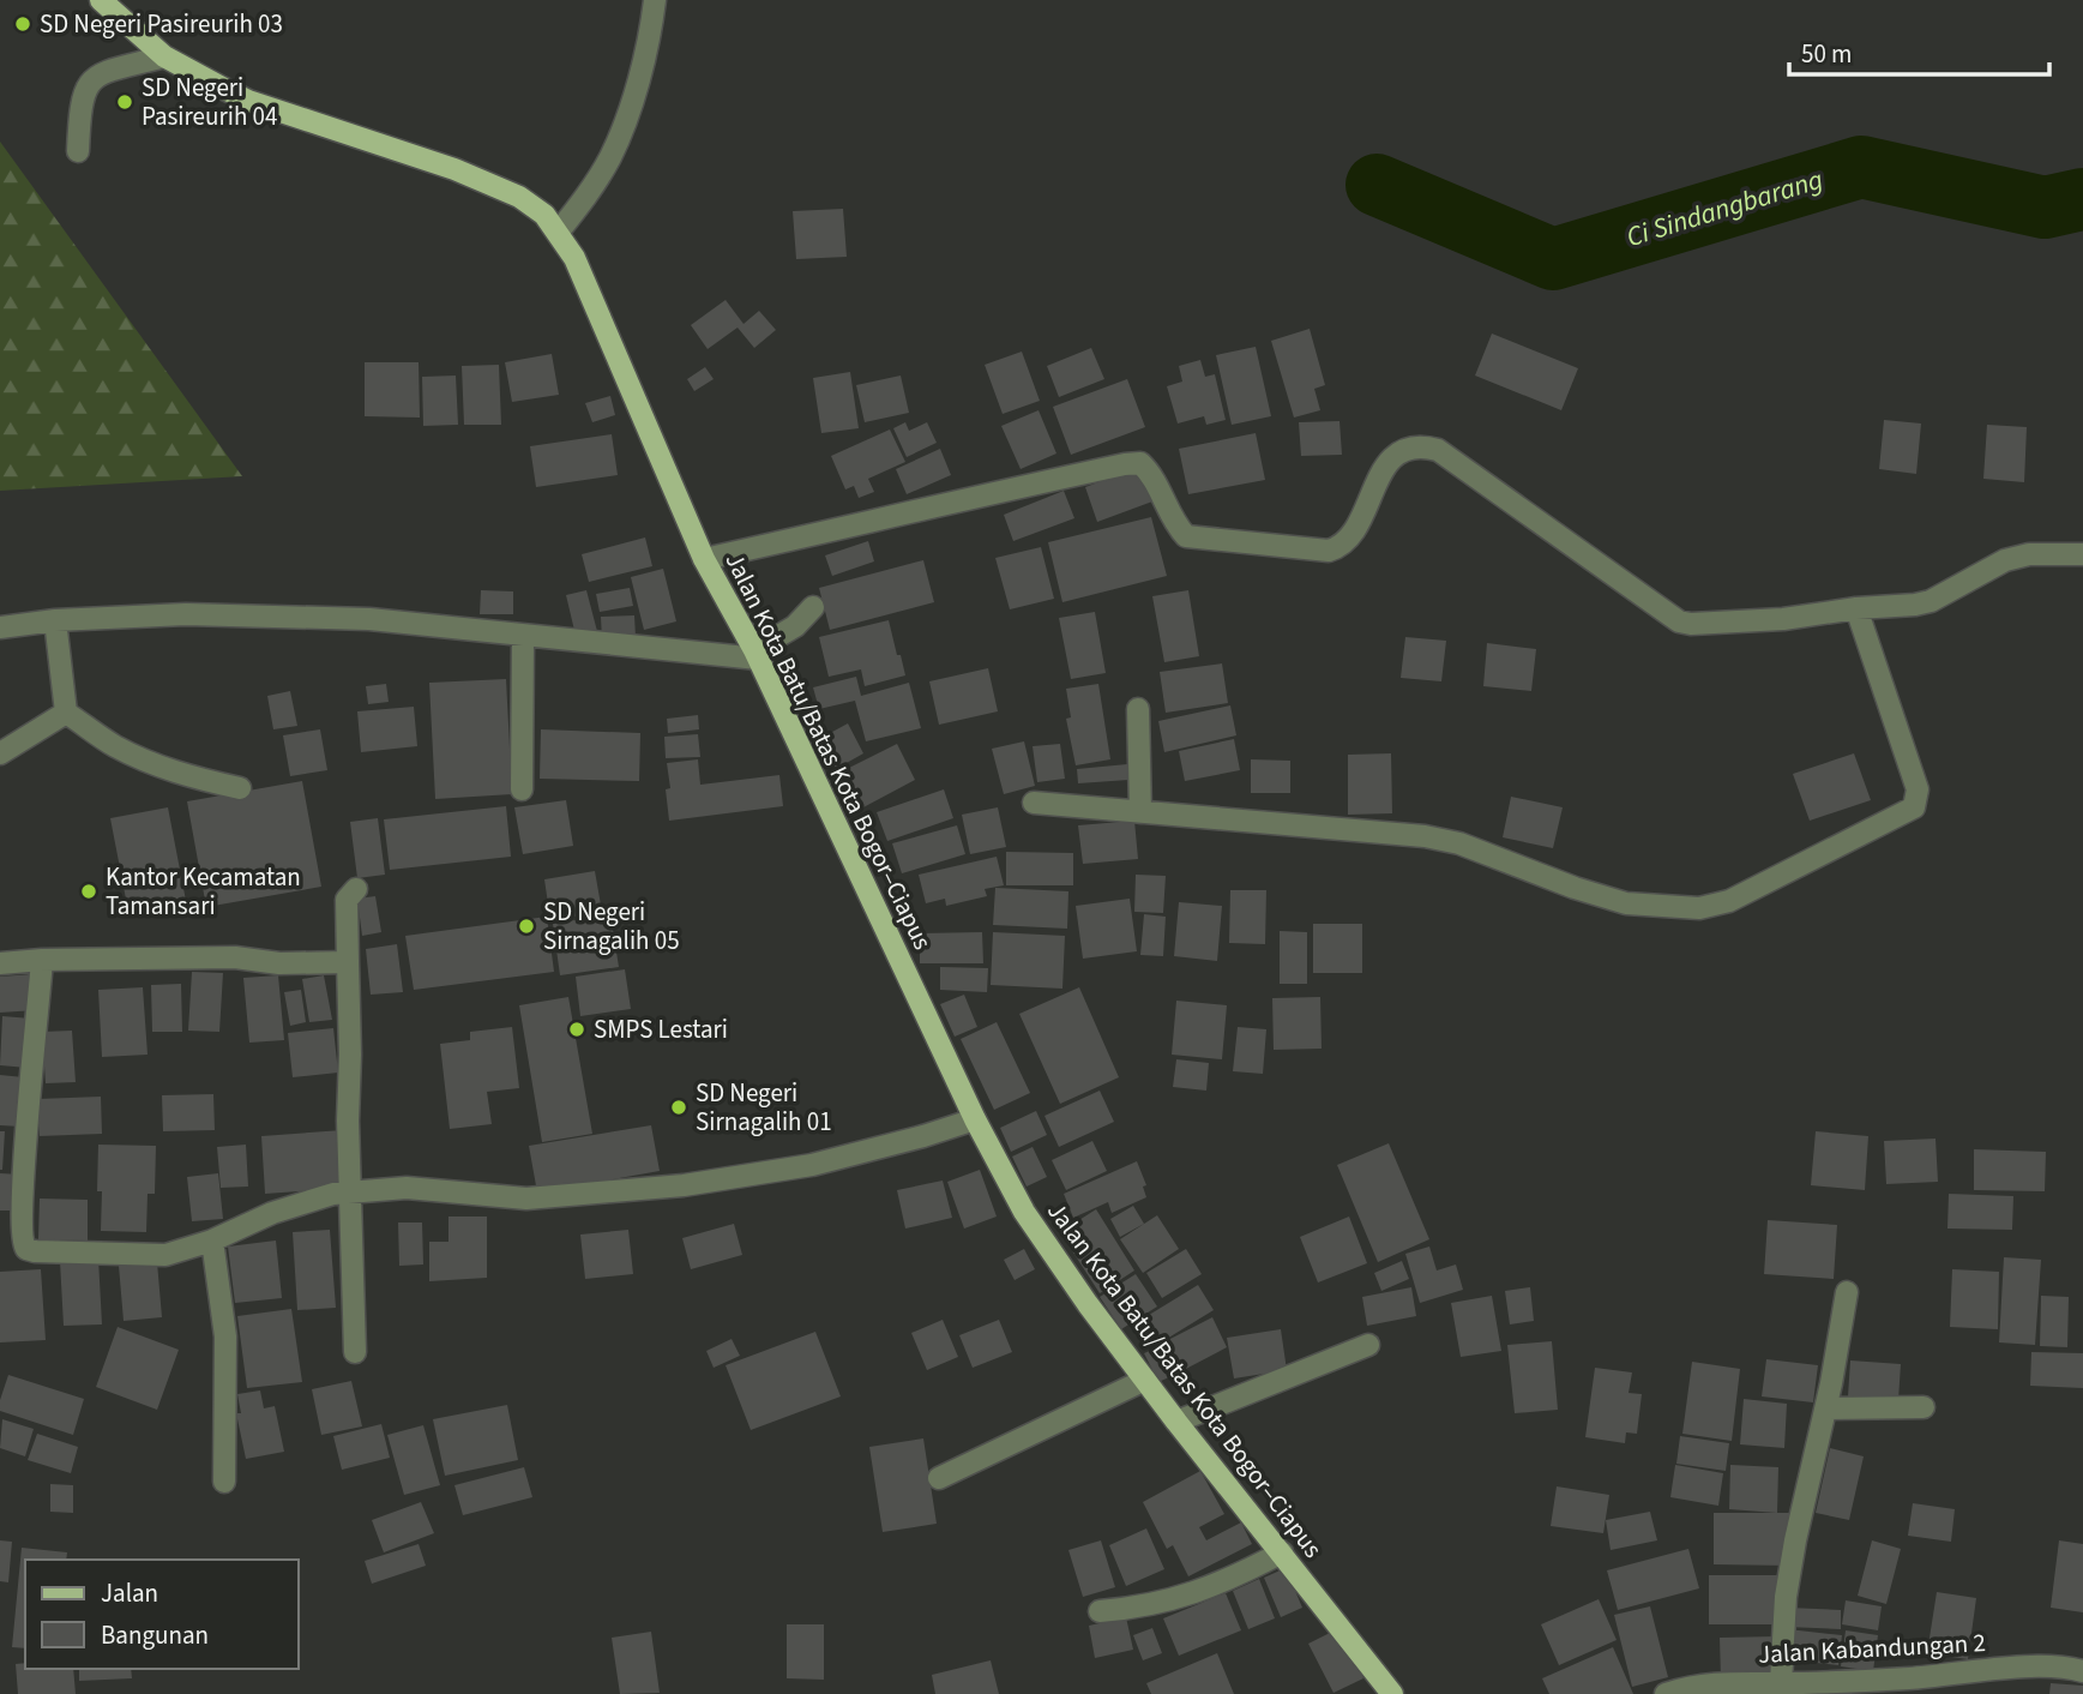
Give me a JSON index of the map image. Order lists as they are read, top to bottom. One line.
{"streets":{"main road":["Jalan Kota Batu/Batas Kota Bogor–Ciapus"],"street":["Jalan Kabandungan 2"]},"water":["Ci Sindangbarang"],"places":["SD Negeri Pasireurih 03","SD Negeri Pasireurih 04","Kantor Kecamatan Tamansari","SD Negeri Sirnagalih 05","SMPS Lestari","SD Negeri Sirnagalih 01"],"legend":["Jalan","Bangunan"],"scale_bar":"50 m"}
